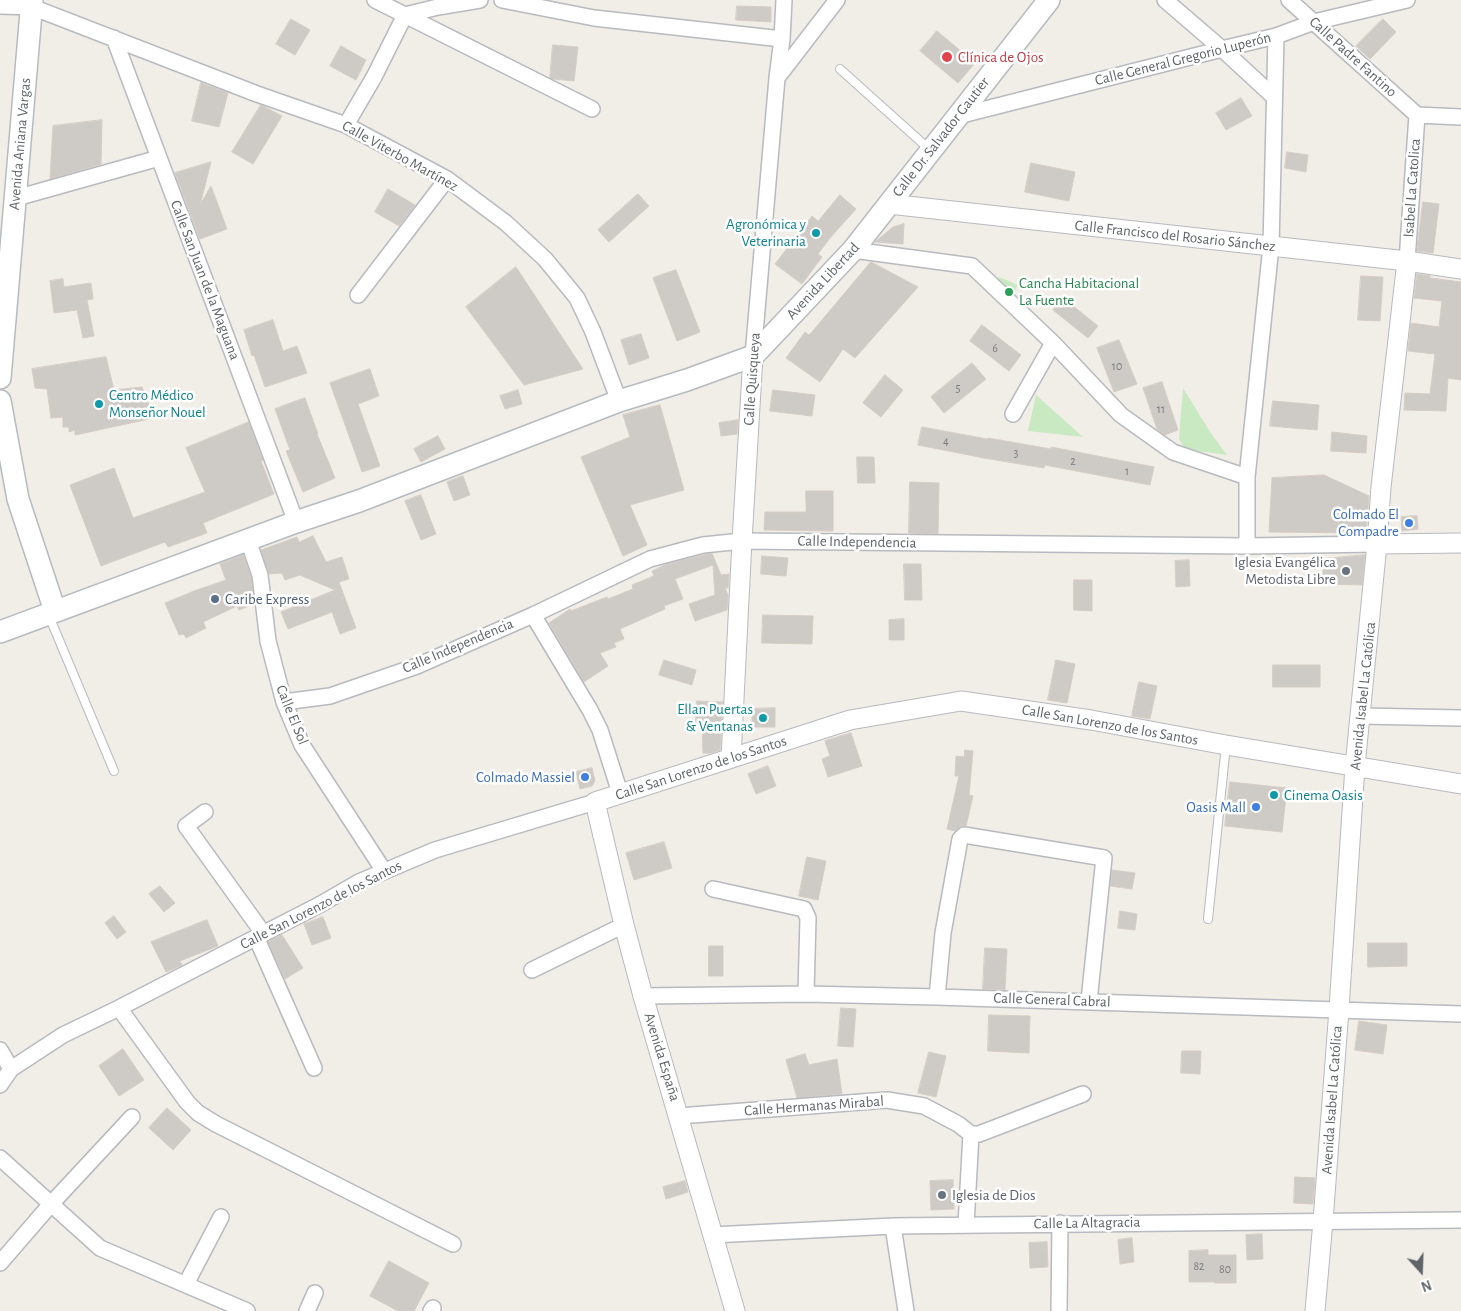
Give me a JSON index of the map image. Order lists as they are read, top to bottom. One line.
{"streets":{"main road":["Calle Dr. Salvador Gautier","Avenida Aniana Vargas","Avenida Libertad"],"street":["Calle Padre Fantino","Calle General Gregorio Luperón","Calle Viterbo Martínez","Isabel La Catolica","Calle Francisco del Rosario Sánchez","Calle San Juan de la Maguana","Calle Quisqueya","Calle Independencia","Avenida Isabel La Católica","Calle El Sol","Calle San Lorenzo de los Santos","Calle General Cabral","Avenida España","Calle Hermanas Mirabal","Calle La Altagracia"]},"crossings":[["Calle Padre Fantino","Calle General Gregorio Luperón"],["Calle Padre Fantino","Isabel La Catolica"],["Calle General Gregorio Luperón","Calle Dr. Salvador Gautier"],["Calle Dr. Salvador Gautier","Calle Francisco del Rosario Sánchez"],["Calle Dr. Salvador Gautier","Avenida Libertad"],["Avenida Aniana Vargas","Calle Viterbo Martínez"],["Calle Viterbo Martínez","Calle San Juan de la Maguana"],["Isabel La Catolica","Calle Francisco del Rosario Sánchez"],["Isabel La Catolica","Avenida Isabel La Católica"],["Calle Francisco del Rosario Sánchez","Avenida Libertad"],["Calle Francisco del Rosario Sánchez","Avenida Isabel La Católica"],["Avenida Libertad","Calle Quisqueya"],["Calle Quisqueya","Calle Independencia"],["Calle Quisqueya","Calle San Lorenzo de los Santos"],["Calle Independencia","Avenida Isabel La Católica"],["Calle Independencia","Calle El Sol"],["Avenida Isabel La Católica","Calle San Lorenzo de los Santos"],["Avenida Isabel La Católica","Calle General Cabral"],["Avenida Isabel La Católica","Calle La Altagracia"],["Calle El Sol","Calle San Lorenzo de los Santos"],["Calle San Lorenzo de los Santos","Avenida España"],["Calle General Cabral","Avenida España"],["Avenida España","Calle Hermanas Mirabal"],["Avenida España","Calle La Altagracia"]],"places":["Clínica de Ojos","Agronómica y Veterinaria","Cancha Habitacional La Fuente","Centro Médico Monseñor Nouel","Colmado El Compadre","Iglesia Evangélica Metodista Libre","Caribe Express","Ellan Puertas & Ventanas","Colmado Massiel","Cinema Oasis","Oasis Mall","Iglesia de Dios"],"house_numbers":["6","10","5","11","4","3","2","1","82","80"],"north":"bottom"}
